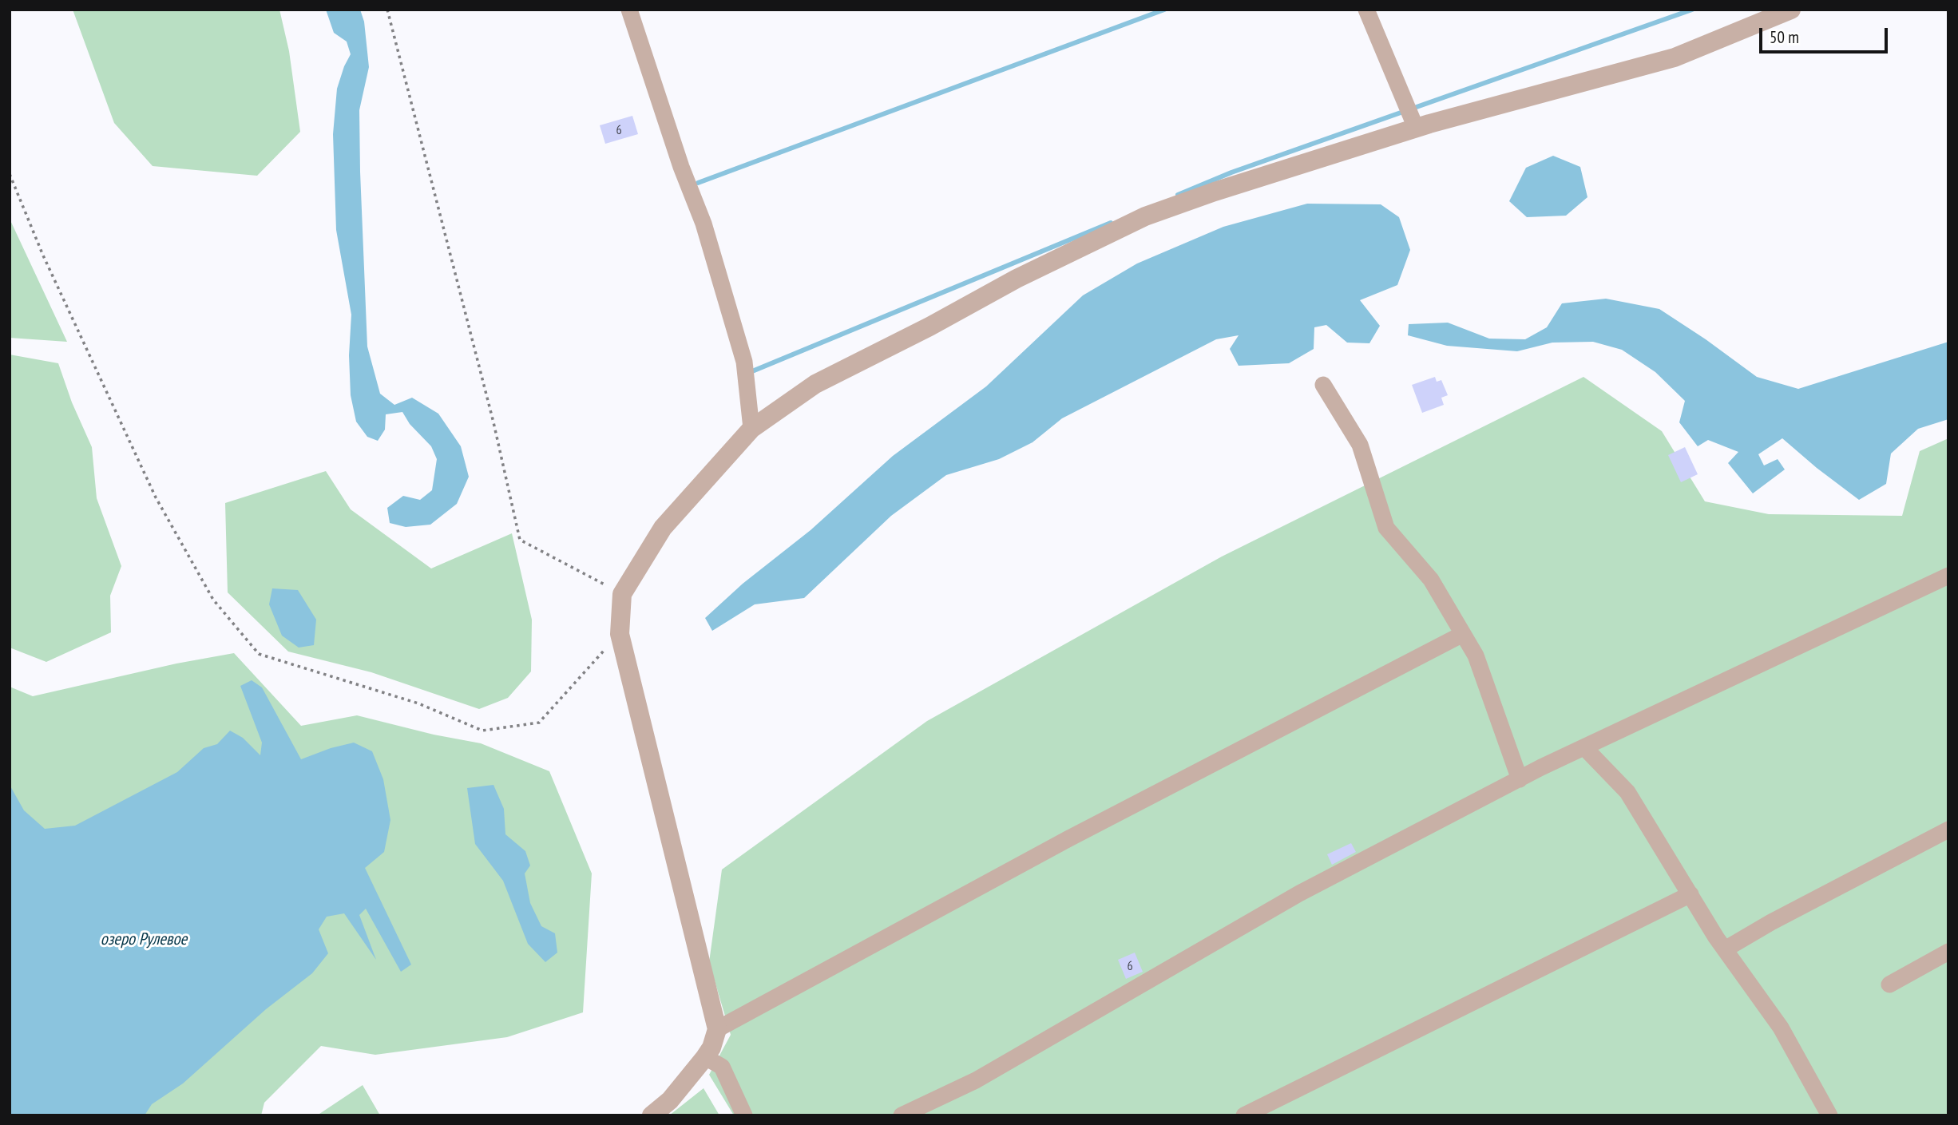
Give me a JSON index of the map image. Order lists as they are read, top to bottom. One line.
{"water":["озеро Рулевое"],"house_numbers":["6","6"],"scale_bar":"50 m"}
